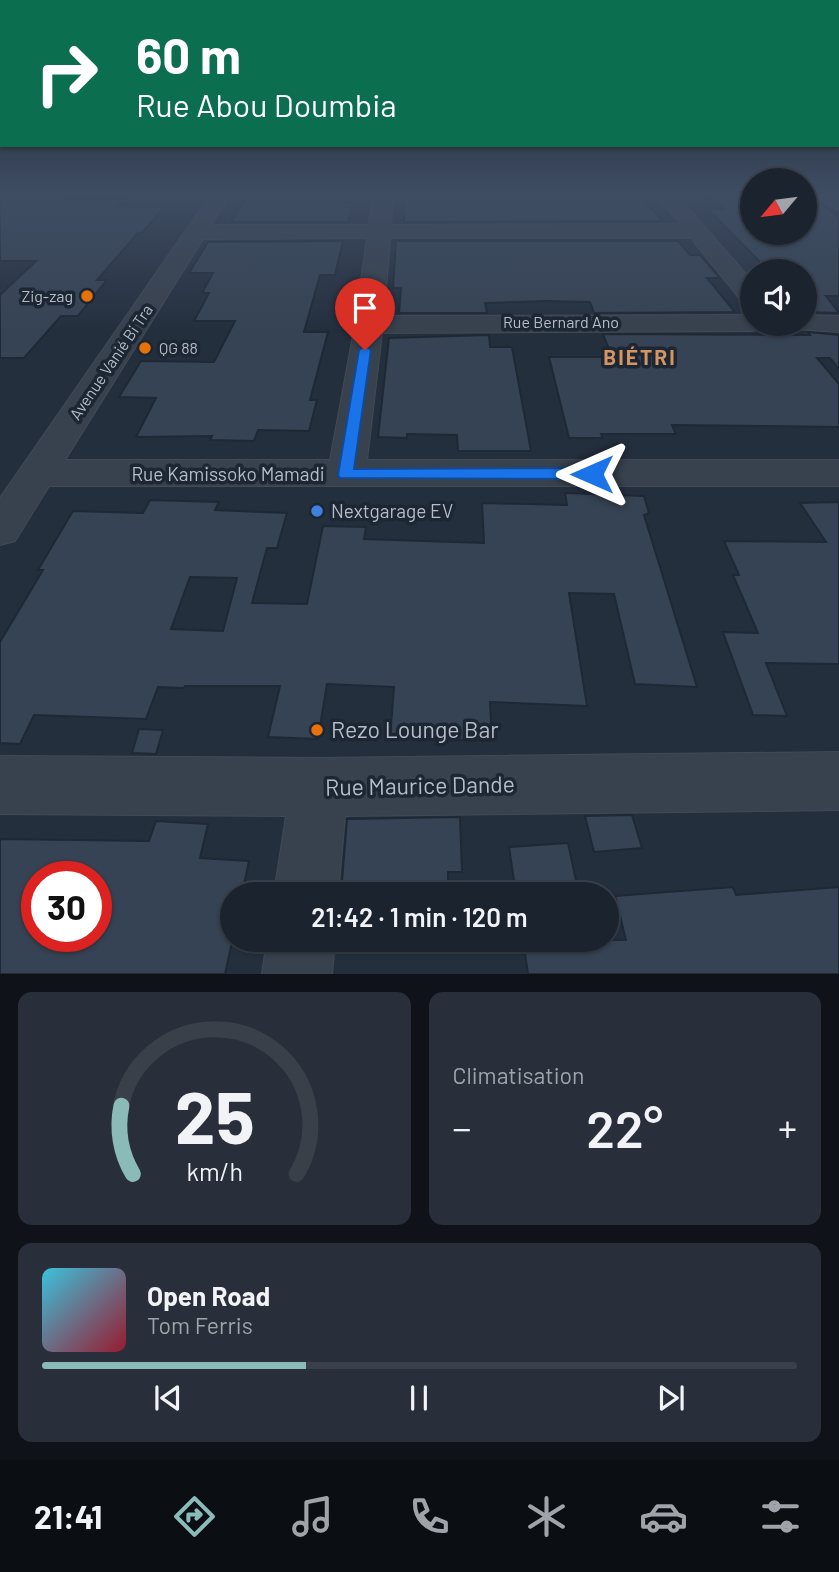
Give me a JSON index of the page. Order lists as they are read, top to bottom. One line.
{"streets":{"street":["Rue Bernard Ano","Avenue Vanié Bi Tra","Rue Kamissoko Mamadi","Rue Maurice Dande"]},"crossings":[["Avenue Vanié Bi Tra","Rue Kamissoko Mamadi"]],"districts":["BIÉTRI"],"places":["Zig-zag","QG 88","Nextgarage EV","Rezo Lounge Bar"],"north":"bottom left","page":{"turn":["60 m","Rue Abou Doumbia"],"limit":"30","trip":"21:42 · 1 min · 120 m","tile":"Climatisation","heat":["−","22°","+"],"song":["Open Road","Tom Ferris"],"tabs":"21:41","gauge":["25","km/h"]}}
